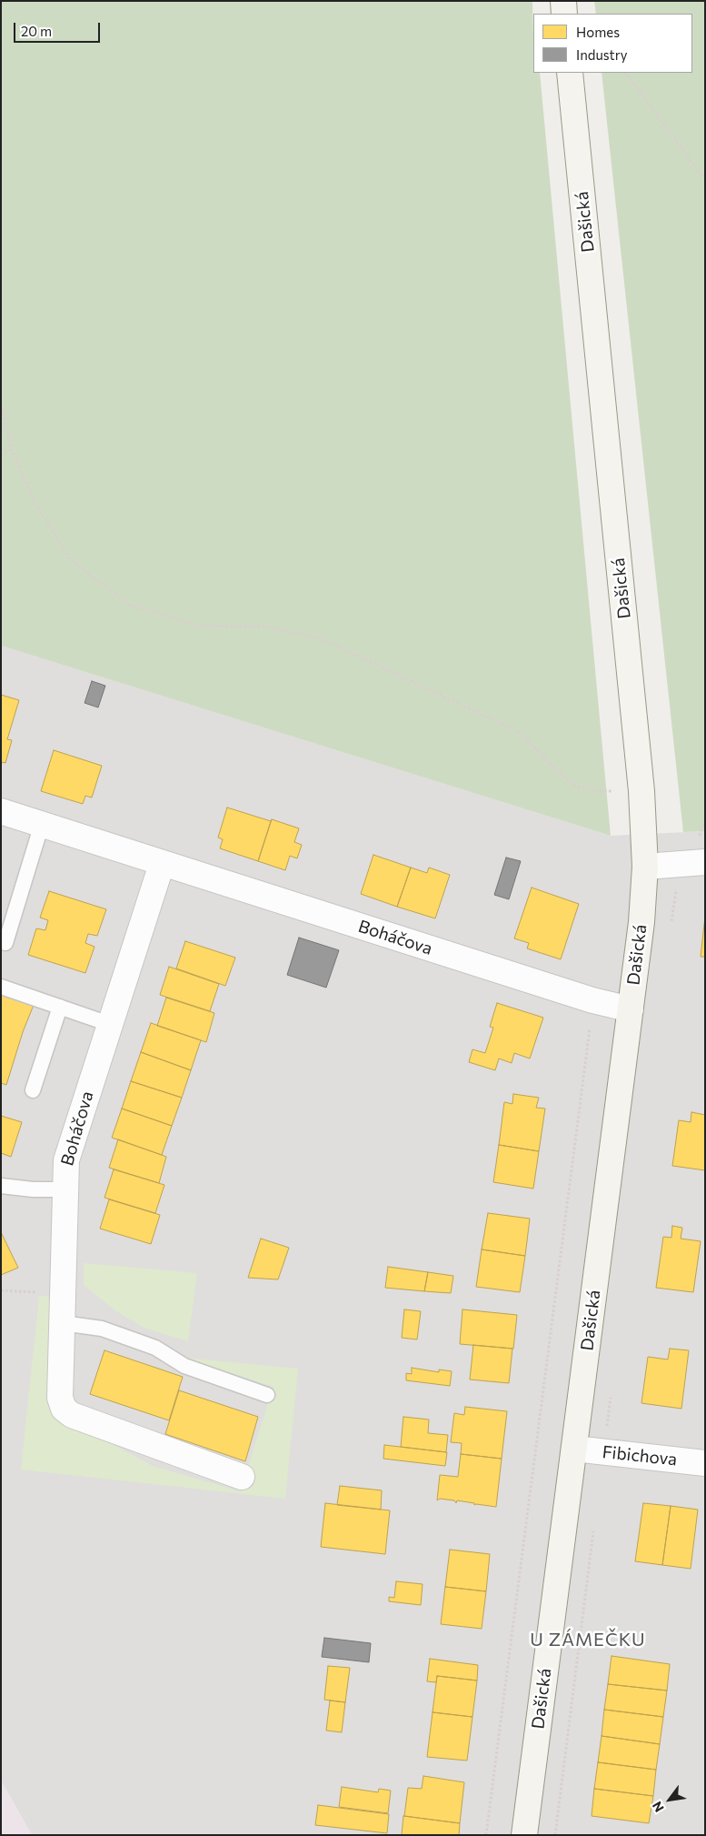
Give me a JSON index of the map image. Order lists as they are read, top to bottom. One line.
{"streets":{"main road":["Dašická"],"street":["Boháčova","Fibichova"]},"crossings":[["Dašická","Boháčova"],["Dašická","Fibichova"]],"districts":["U ZÁMEČKU"],"legend":["Homes","Industry"],"scale_bar":"20 m","north":"bottom left"}
